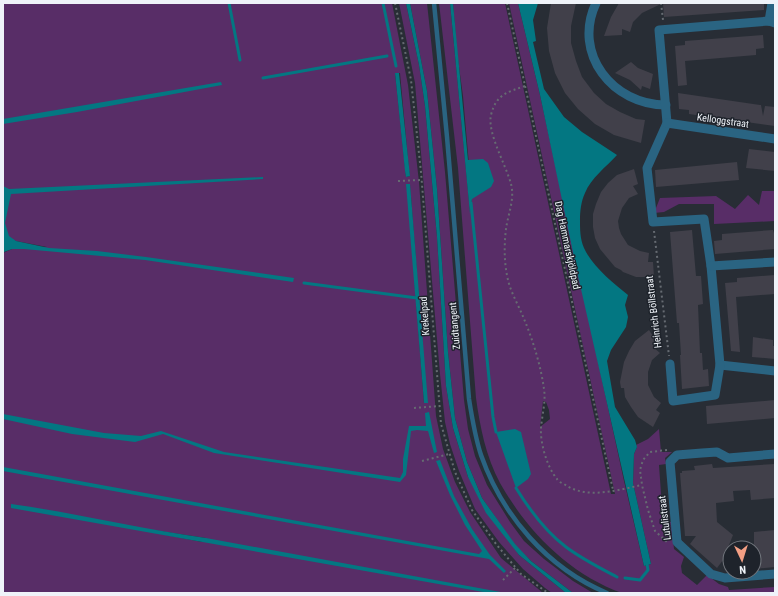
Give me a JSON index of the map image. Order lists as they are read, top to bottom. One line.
{"streets":{"street":["Kelloggstraat","Lutulistraat"],"lane":["Zuidtangent"],"path":["Dag Hammarskjöldpad","Heinrich Böllstraat","Krekelpad"]},"north":"bottom"}
